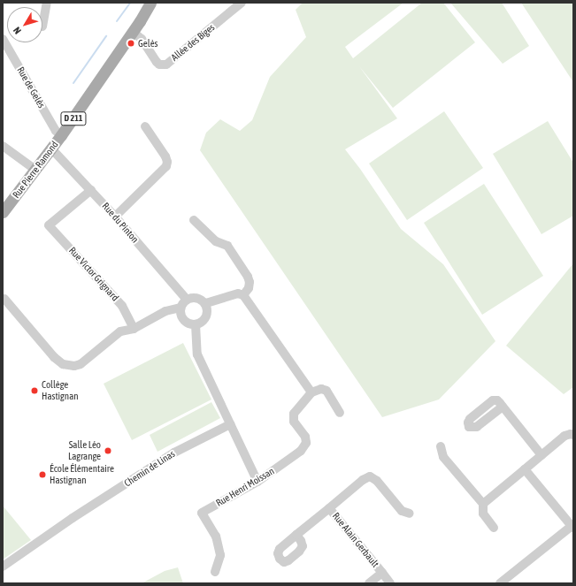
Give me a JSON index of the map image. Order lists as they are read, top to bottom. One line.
{"streets":{"main road":["D 211","Rue Pierre Ramond"],"street":["Allée des Biges","Rue de Gelès","Rue du Pinton","Rue Victor Grignard","Chemin de Linas","Rue Henri Moissan","Rue Alain Gerbault"]},"crossings":[["Allée des Biges","Rue Pierre Ramond"],["Rue de Gelès","Rue Pierre Ramond"],["Rue Pierre Ramond","Rue du Pinton"],["Rue du Pinton","Rue Victor Grignard"]],"places":["Gelès","Collège Hastignan","Salle Léo Lagrange","École Élémentaire Hastignan"],"north":"bottom left"}
